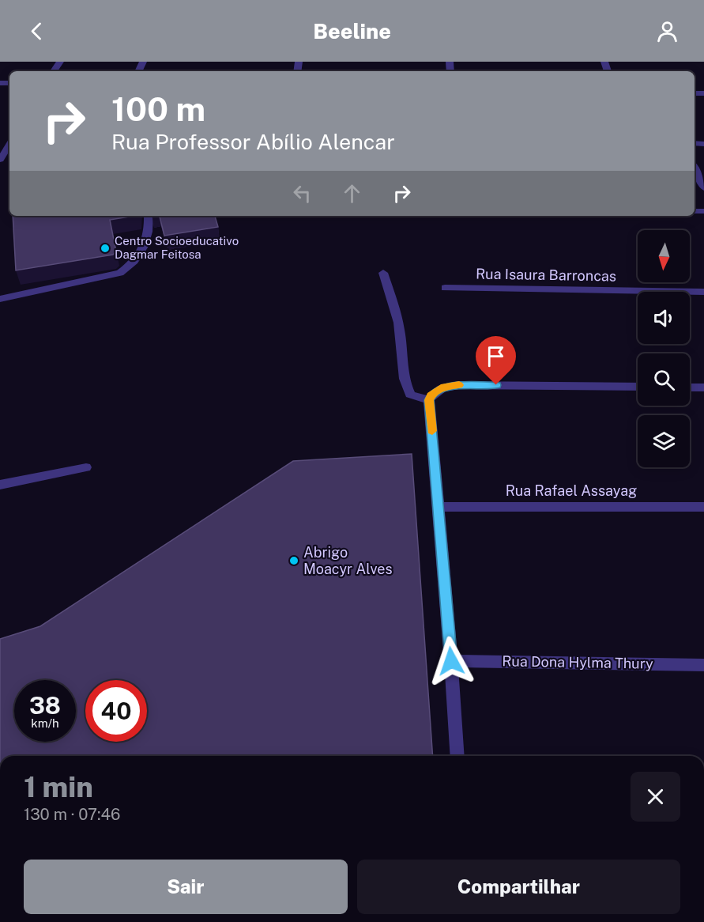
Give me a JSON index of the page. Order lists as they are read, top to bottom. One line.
{"streets":{"street":["Rua Isaura Barroncas","Rua Rafael Assayag","Rua Dona Hylma Thury"]},"places":["Centro Socioeducativo Dagmar Feitosa","Abrigo Moacyr Alves"],"north":"bottom","page":{"header":"Beeline","turn":["100 m","Rua Professor Abílio Alencar"],"speed":"38 km/h","limit":"40","heading":["1 min","130 m · 07:46"],"buttons":["Sair","Compartilhar"]}}
